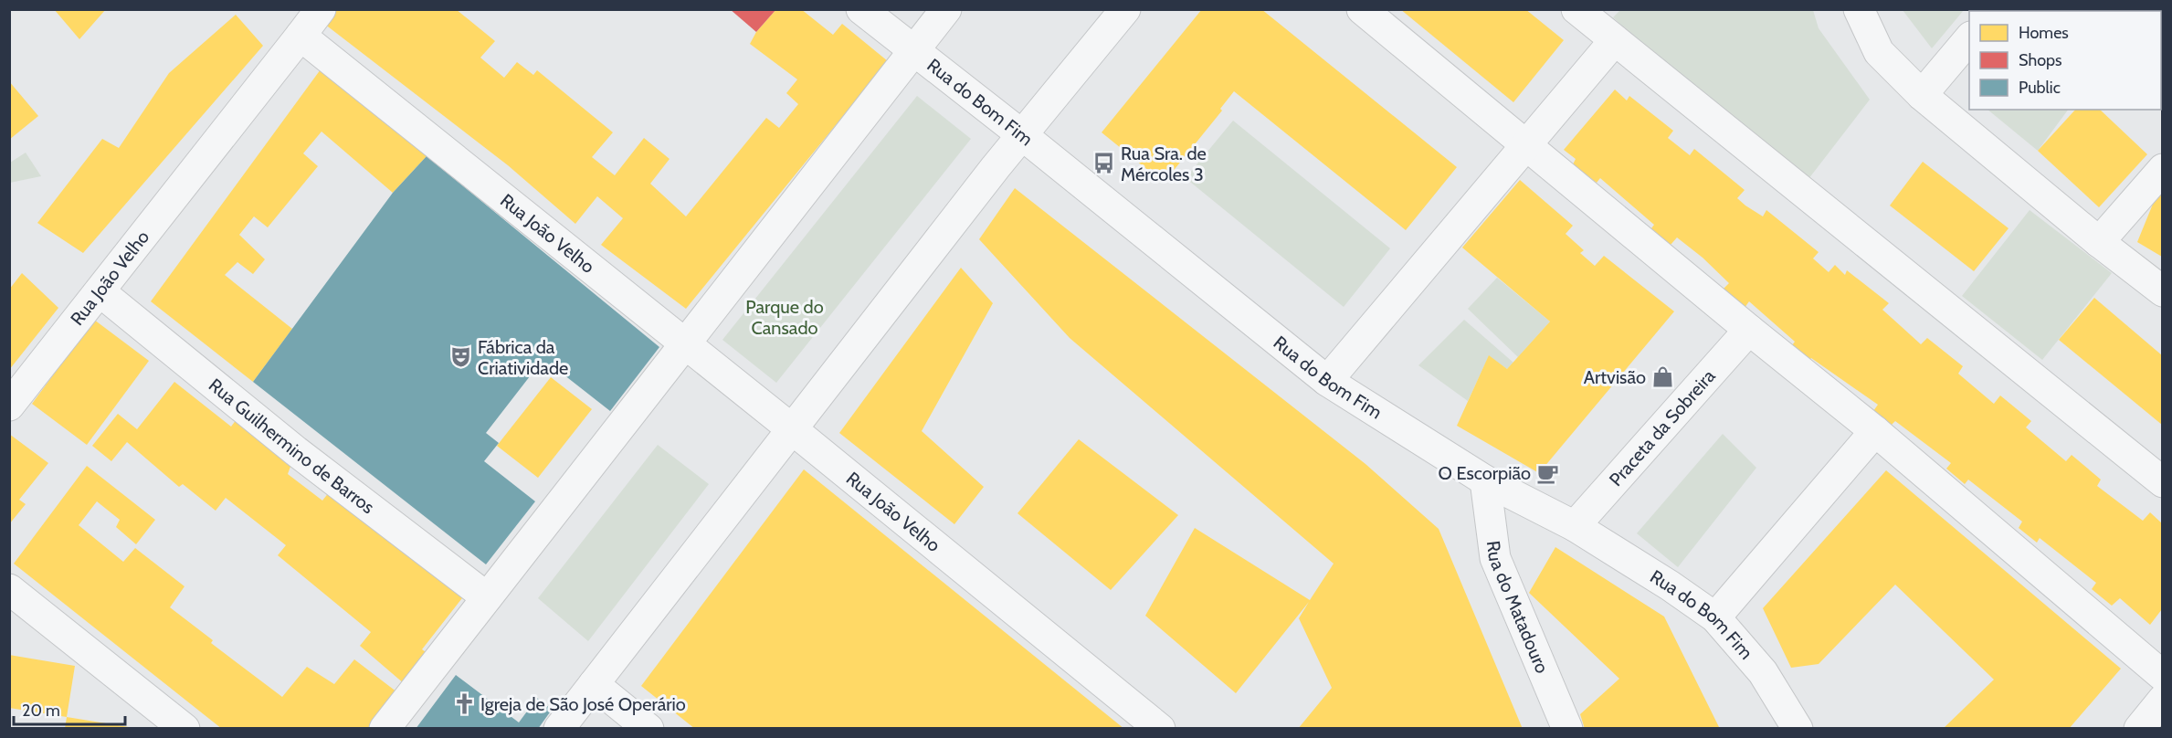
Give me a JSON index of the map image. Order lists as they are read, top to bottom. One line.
{"streets":{"street":["Rua do Bom Fim","Rua João Velho","Praceta da Sobreira","Rua Guilhermino de Barros","Rua do Matadouro"]},"crossings":[["Rua do Bom Fim","Praceta da Sobreira"],["Rua do Bom Fim","Rua do Matadouro"],["Rua João Velho","Rua Guilhermino de Barros"]],"parks":["Parque do Cansado"],"places":{"bus stop":["Rua Sra. de Mércoles 3"],"theatre":["Fábrica da Criatividade"],"shop":["Artvisão"],"cafe":["O Escorpião"],"church":["Igreja de São José Operário"]},"legend":["Homes","Shops","Public"],"scale_bar":"20 m"}
